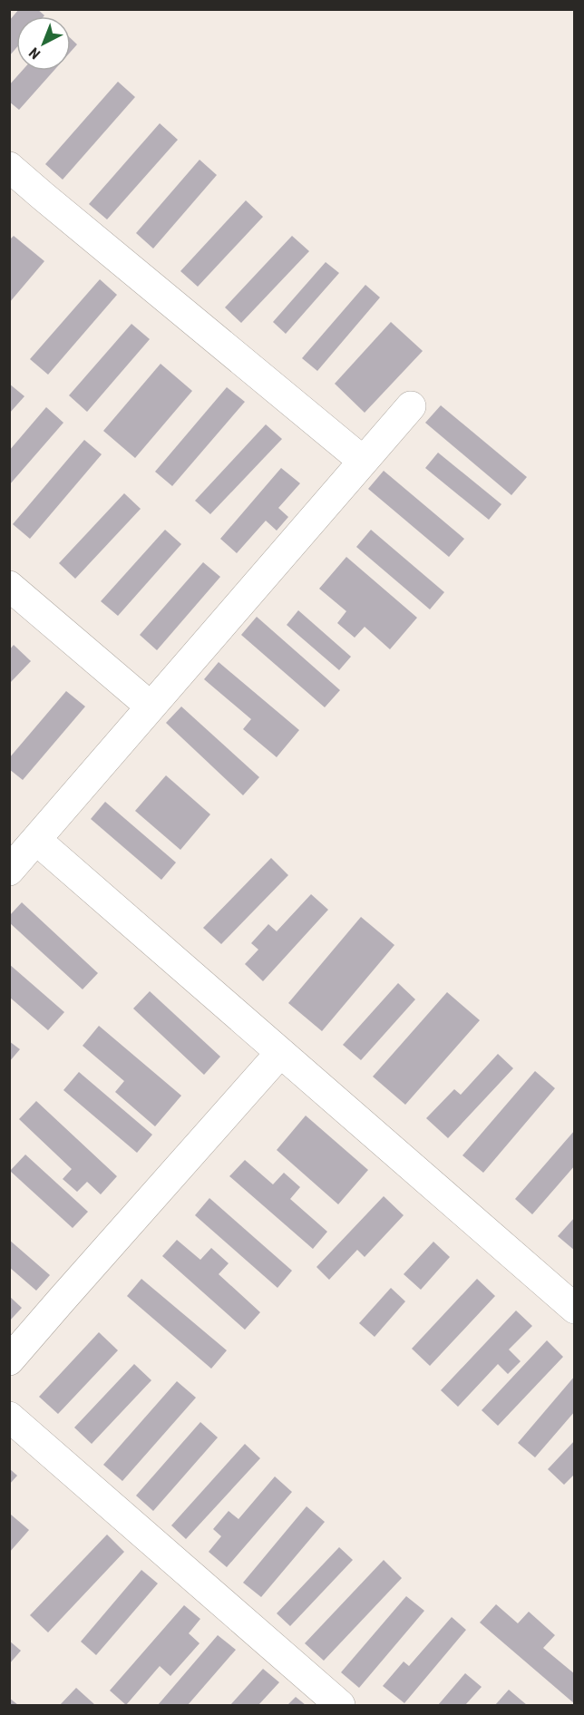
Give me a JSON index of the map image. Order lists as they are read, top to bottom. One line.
{"north":"bottom left"}
